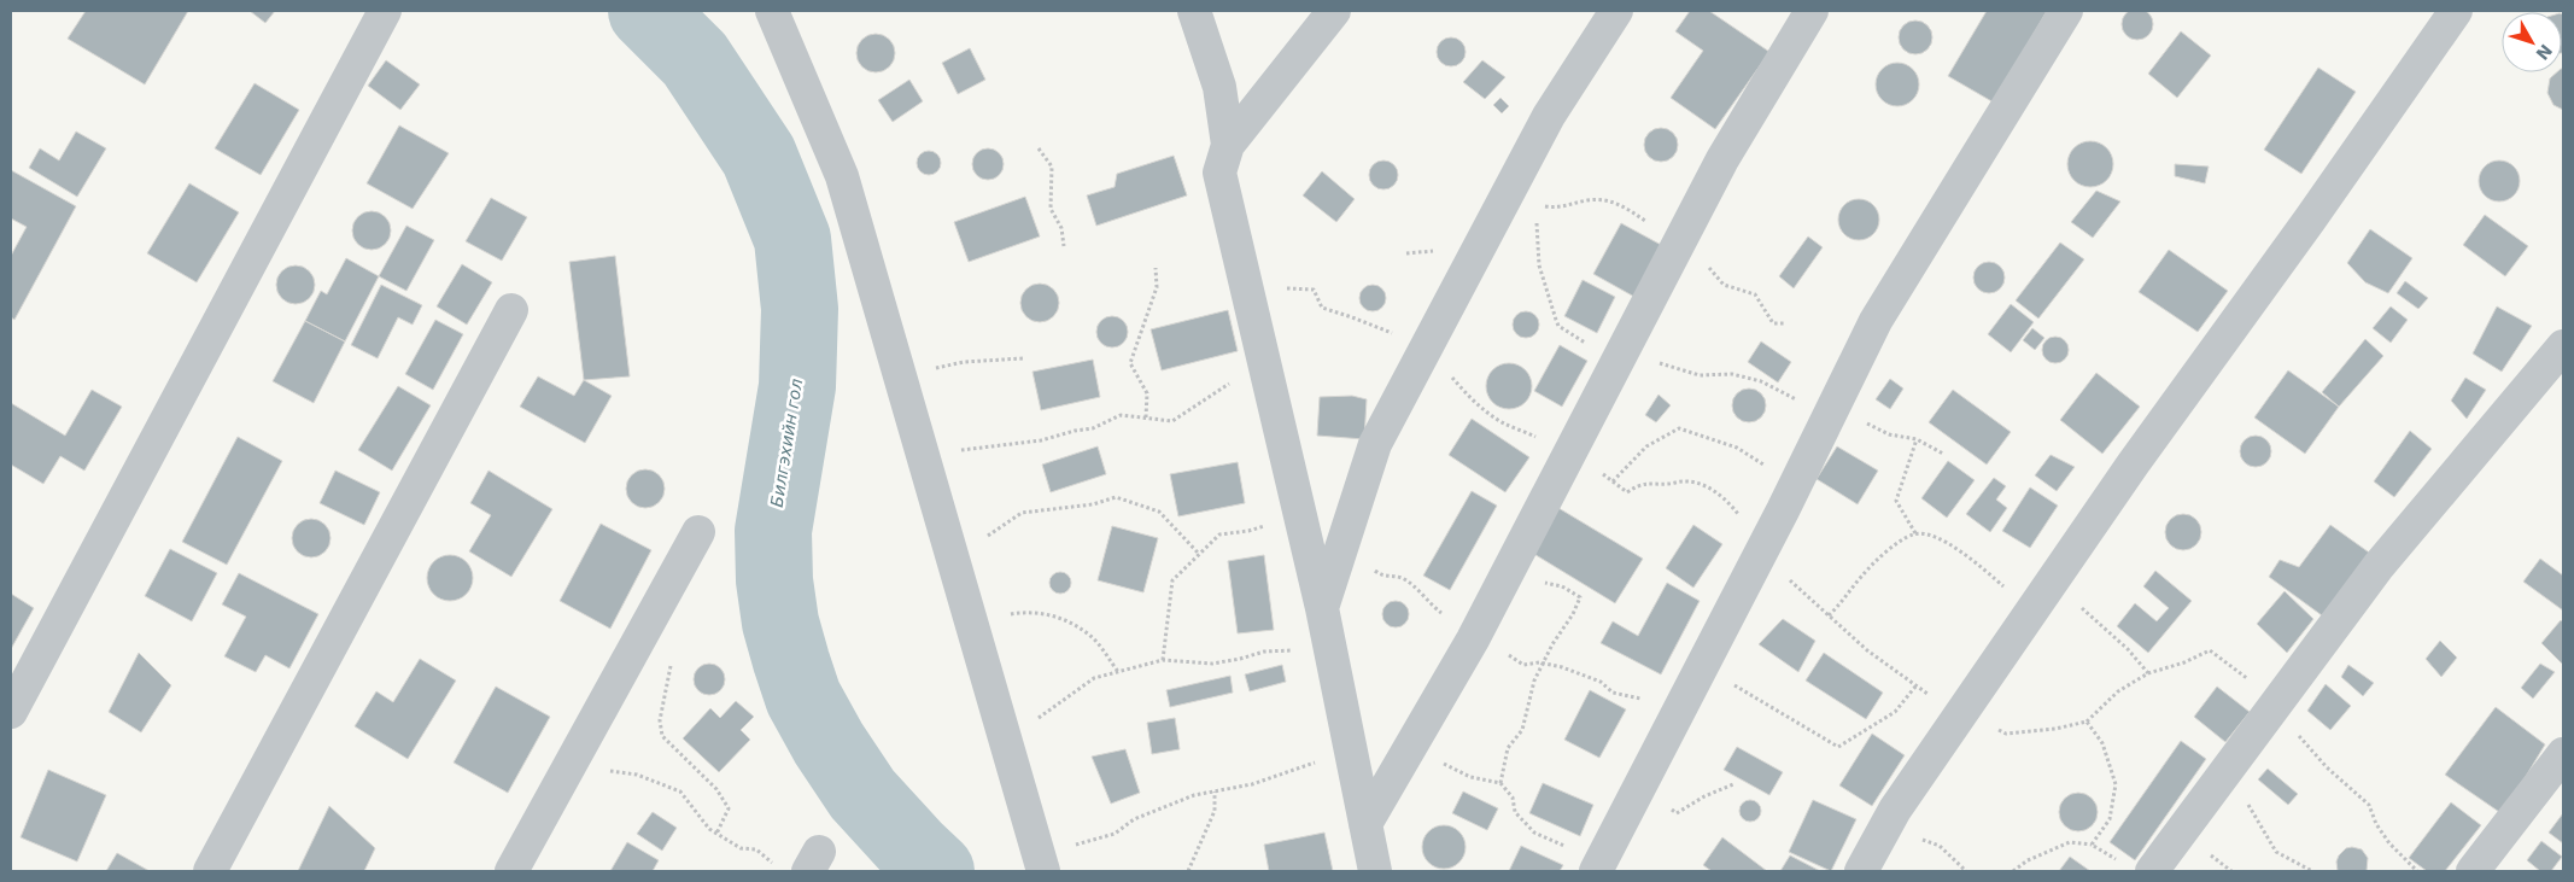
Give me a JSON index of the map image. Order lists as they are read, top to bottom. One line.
{"water":["Билгэхийн гол"],"north":"bottom right"}
